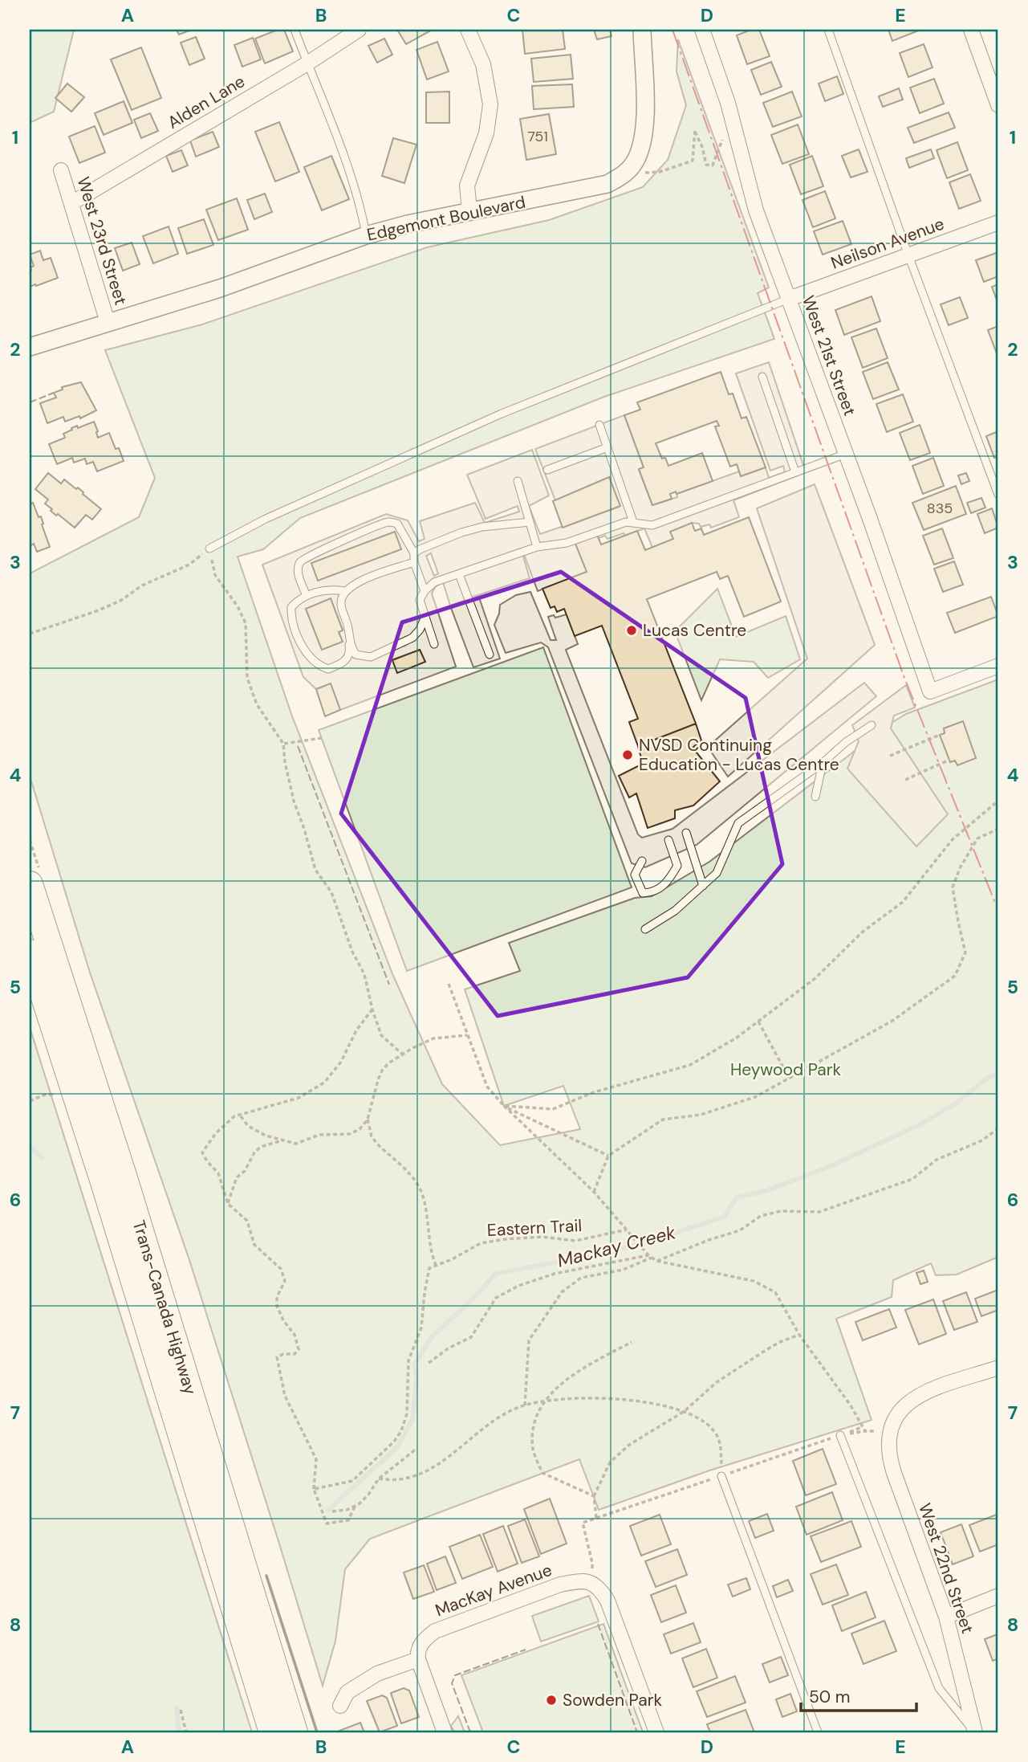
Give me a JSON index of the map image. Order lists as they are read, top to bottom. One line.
{"streets":{"highway":["Trans-Canada Highway"],"street":["Alden Lane","Edgemont Boulevard","West 23rd Street","Neilson Avenue","West 21st Street","West 22nd Street","MacKay Avenue"],"path":["Eastern Trail"]},"crossings":[["Alden Lane","West 23rd Street"],["Edgemont Boulevard","West 23rd Street"],["Neilson Avenue","West 21st Street"]],"water":["Mackay Creek"],"parks":["Heywood Park"],"places":["Lucas Centre","NVSD Continuing Education - Lucas Centre","Sowden Park"],"house_numbers":["751","835"],"scale_bar":"50 m","grid":{"columns":["A","B","C","D","E"],"rows":["1","2","3","4","5","6","7","8"]}}
